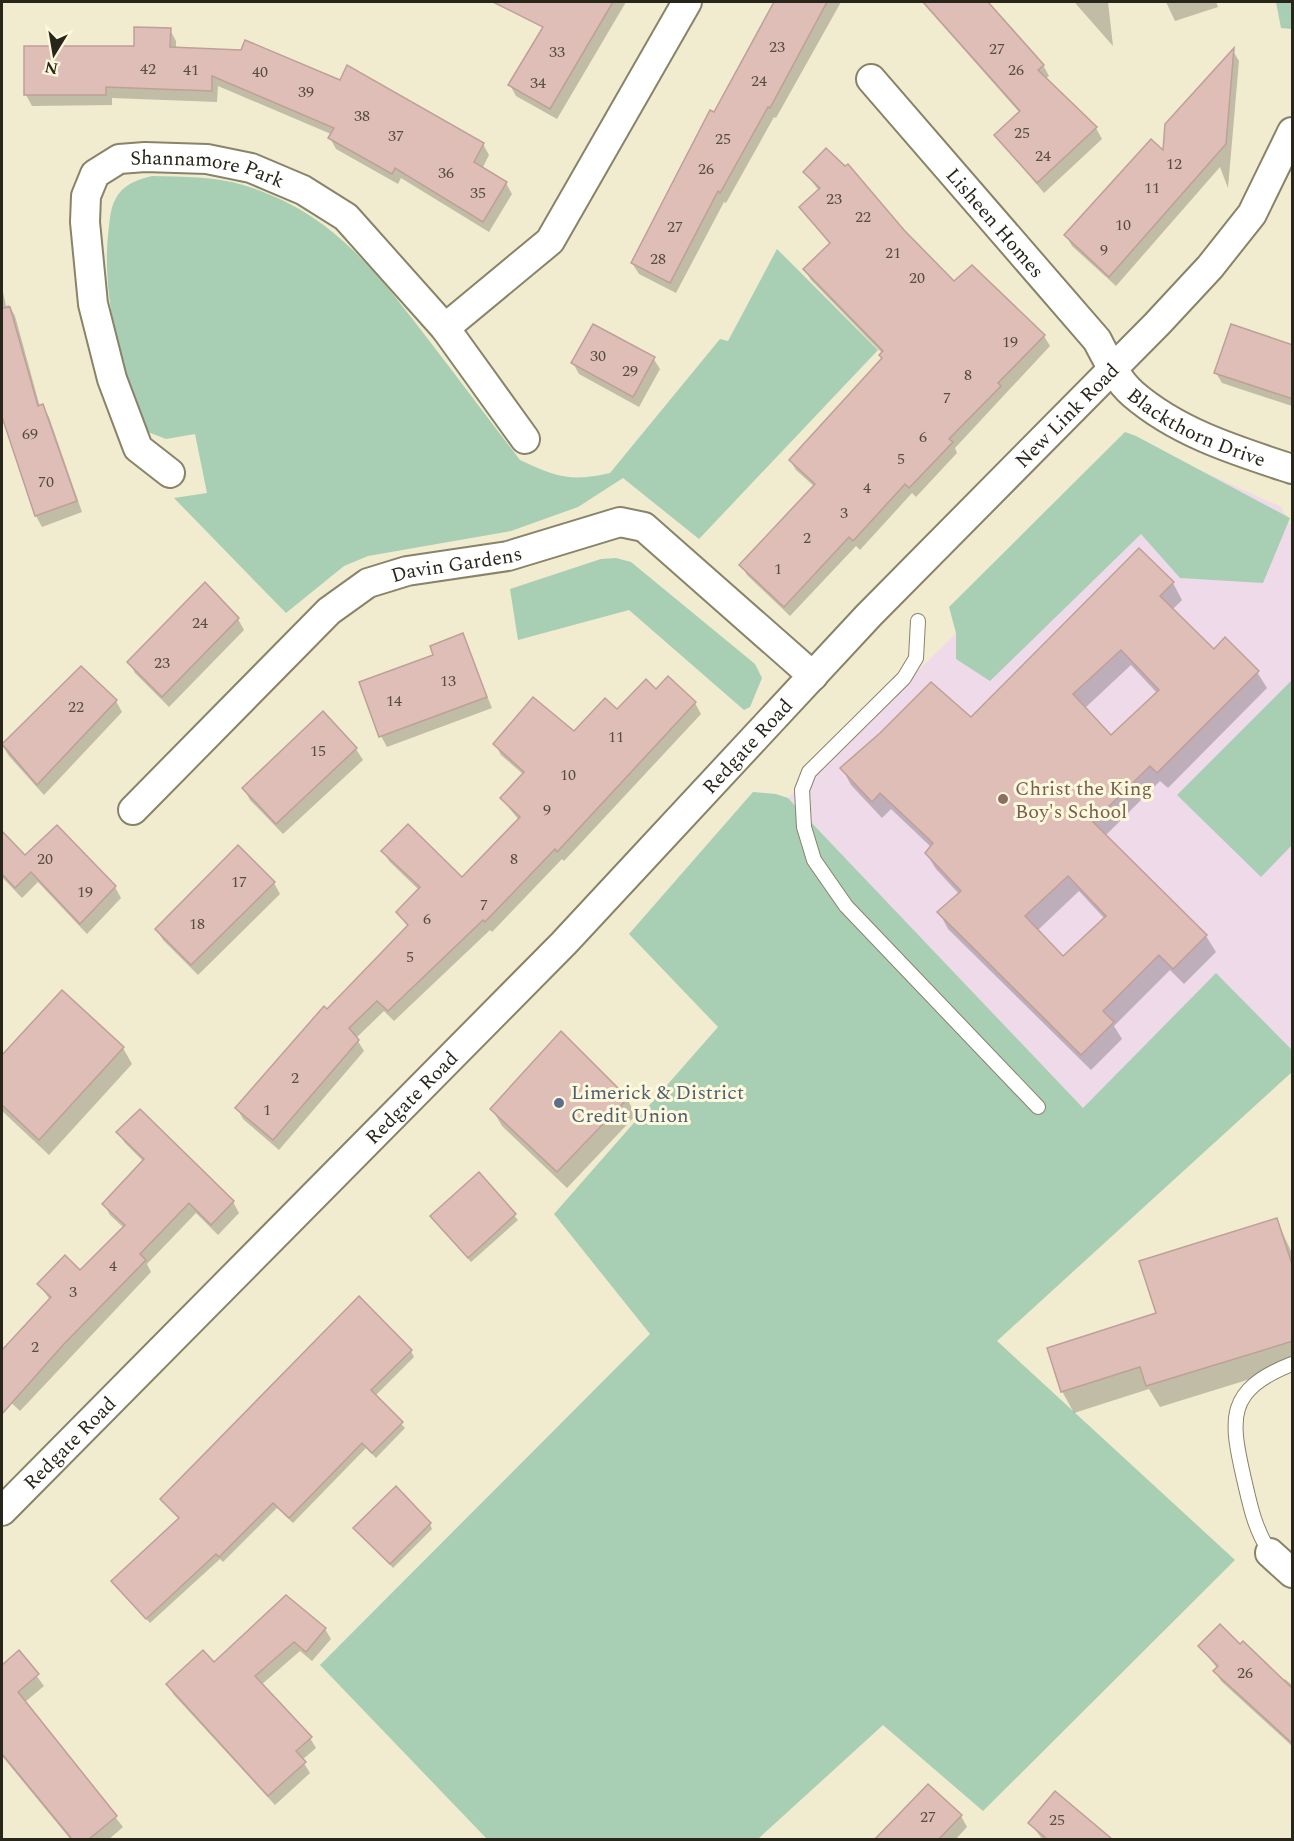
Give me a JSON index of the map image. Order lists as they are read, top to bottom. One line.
{"streets":{"street":["Shannamore Park","Lisheen Homes","New Link Road","Blackthorn Drive","Davin Gardens","Redgate Road"]},"crossings":[["Lisheen Homes","New Link Road"],["Lisheen Homes","Blackthorn Drive"],["New Link Road","Blackthorn Drive"],["New Link Road","Davin Gardens"],["New Link Road","Redgate Road"],["Davin Gardens","Redgate Road"]],"places":["Christ the King Boy's School","Limerick & District Credit Union"],"house_numbers":["23","27","33","42","41","26","40","24","34","39","38","25","37","25","24","12","26","36","11","35","23","22","10","27","9","21","28","20","19","30","29","8","7","69","6","5","70","4","3","2","1","24","23","13","14","22","11","15","10","9","20","8","17","19","7","6","18","5","2","1","4","3","2","26","27","25"],"north":"bottom"}
